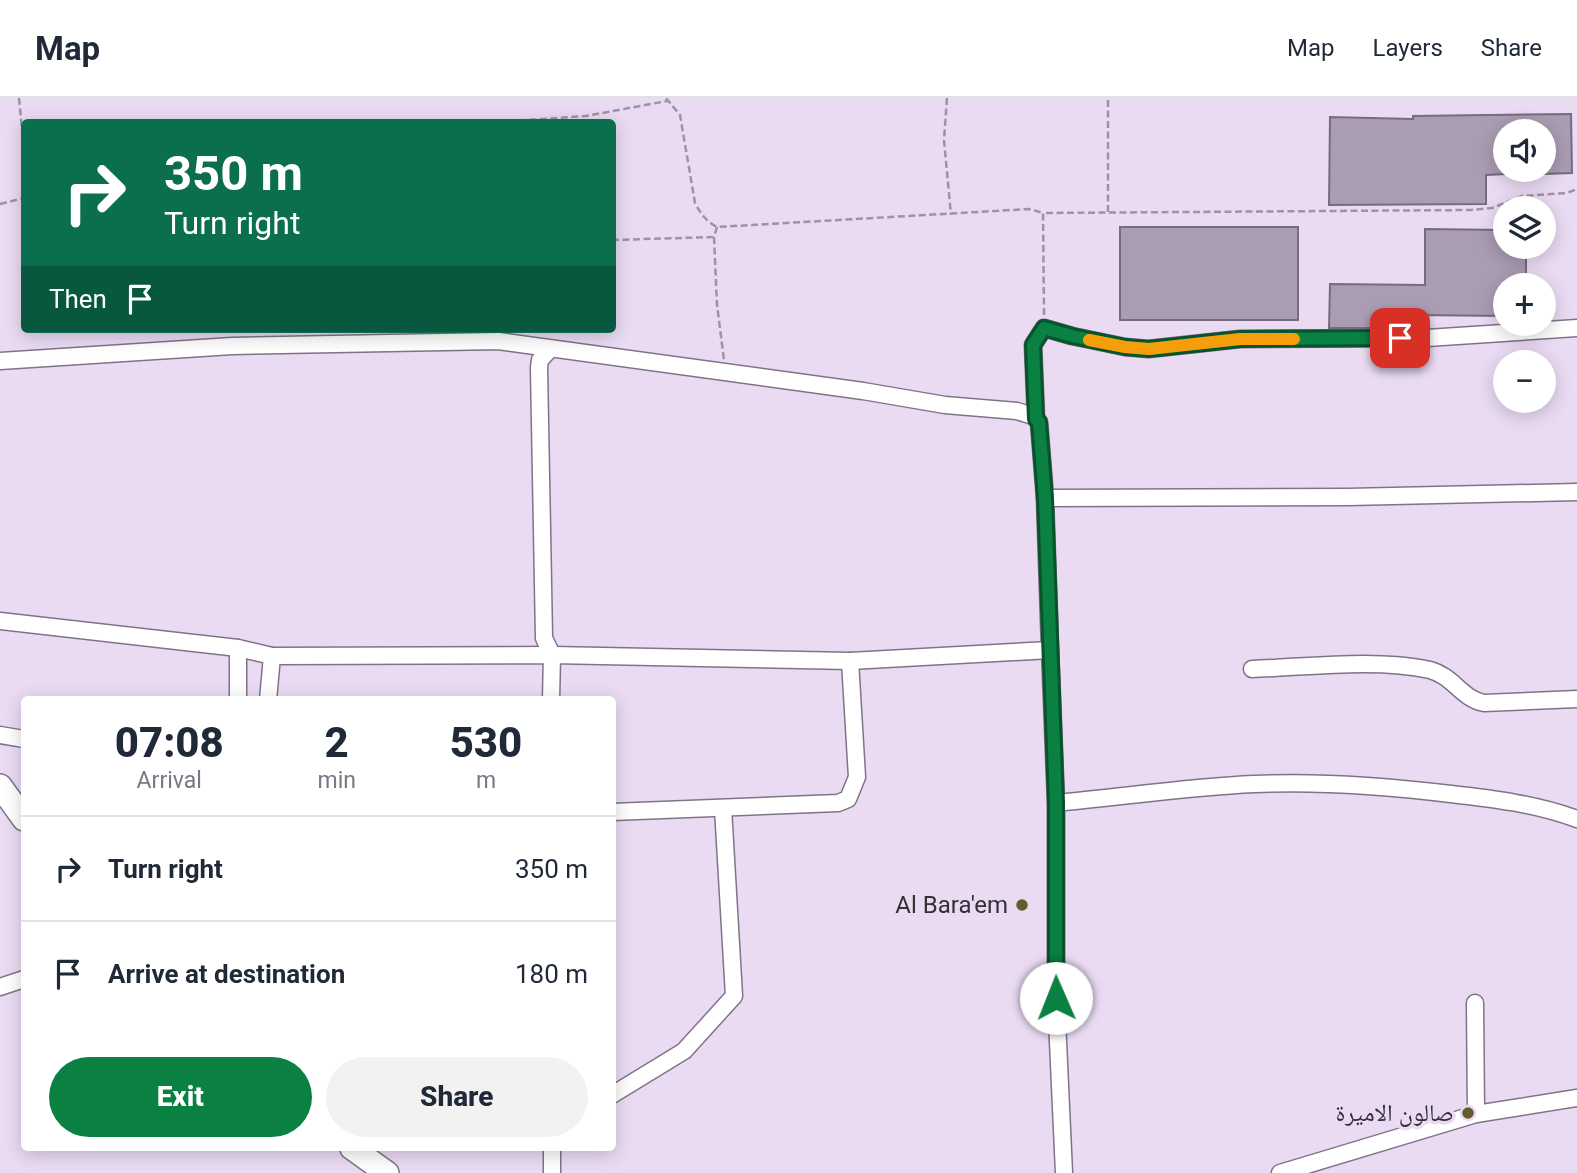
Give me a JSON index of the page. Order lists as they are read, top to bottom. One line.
{"places":["Al Bara'em","صالون الاميرة"],"page":{"header":"Map","nav":["Map","Layers","Share"],"map_buttons":["+","−"],"turn":["350 m","Turn right"],"then":"Then","eta":["07:08","Arrival","2","min","530","m"],"list":[{"name":"Turn right","value":"350 m"},{"name":"Arrive at destination","value":"180 m"}],"buttons":["Exit","Share"]}}
